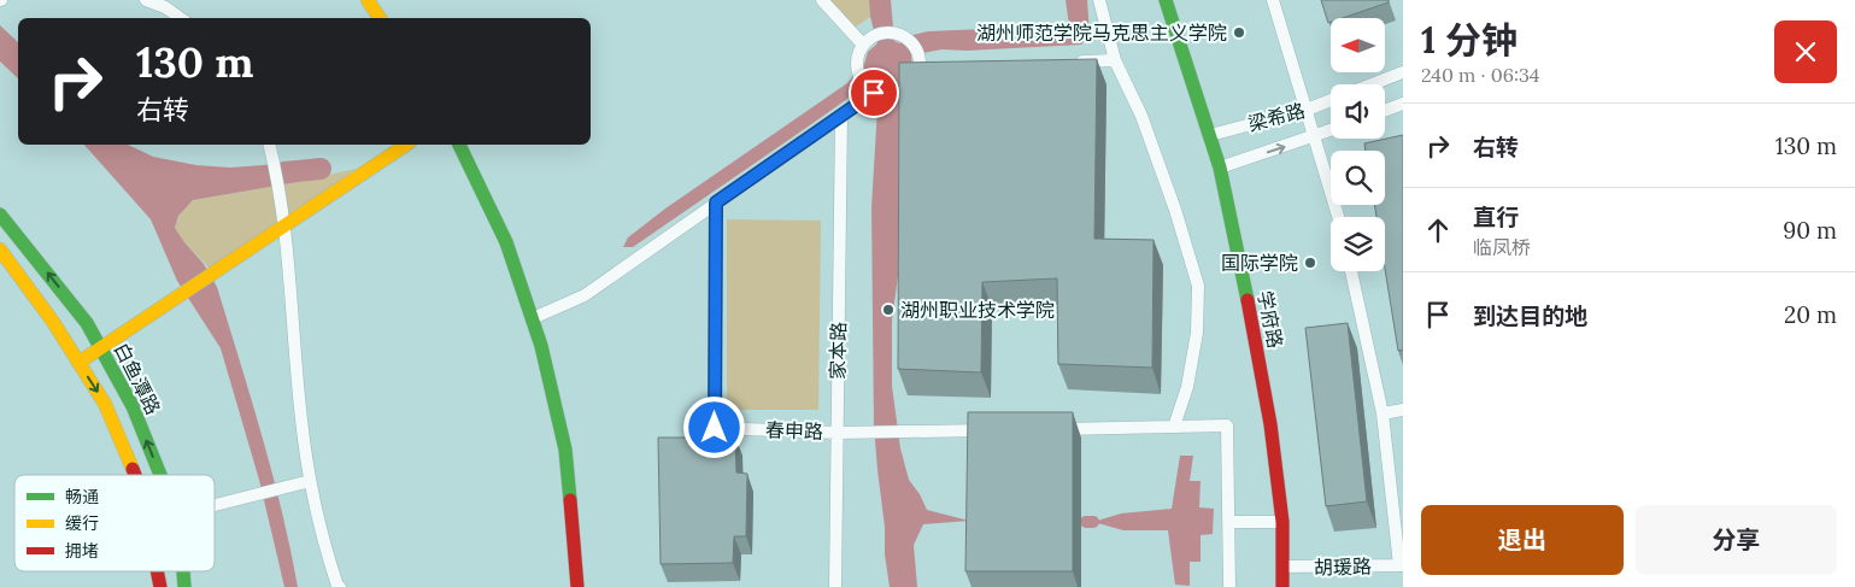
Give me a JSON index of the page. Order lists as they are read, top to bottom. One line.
{"streets":{"main road":["学府路","白鱼潭路"],"street":["梁希路","家本路","春申路","胡瑗路"]},"crossings":[["梁希路","学府路"],["学府路","胡瑗路"],["家本路","春申路"]],"places":["湖州师范学院马克思主义学院","国际学院","湖州职业技术学院"],"legend":["畅通","缓行","拥堵"],"north":"left","page":{"heading":["1 分钟","240 m · 06:34"],"turn":["130 m","右转"],"list":[{"name":"右转","value":"130 m"},{"name":"直行","note":"临凤桥","value":"90 m"},{"name":"到达目的地","value":"20 m"}],"buttons":["退出","分享"]}}
